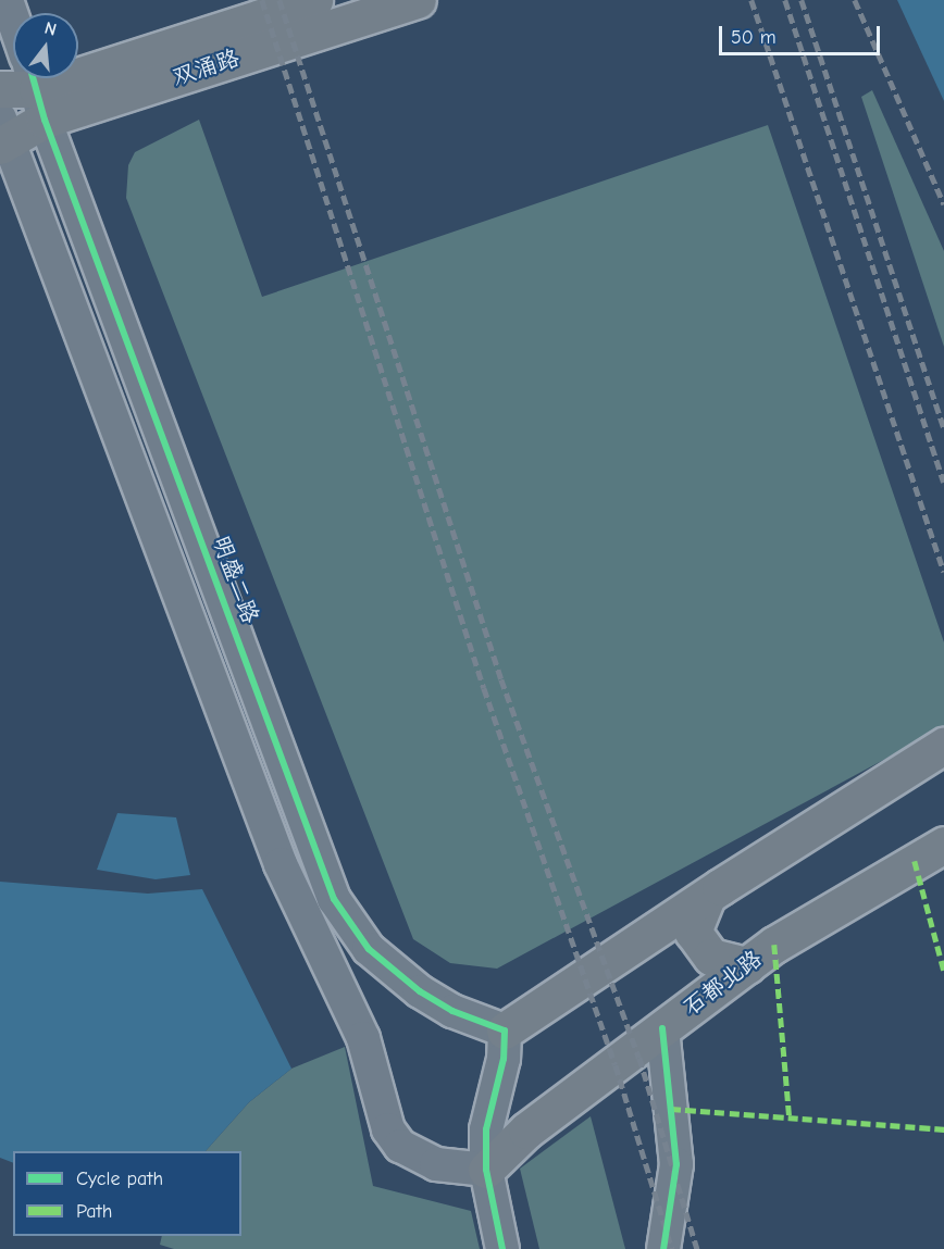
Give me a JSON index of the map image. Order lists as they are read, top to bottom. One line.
{"streets":{"main road":["双涌路","石都北路"],"street":["明盛二路"]},"crossings":[["双涌路","明盛二路"]],"legend":["Cycle path","Path"],"scale_bar":"50 m","north":"top"}
